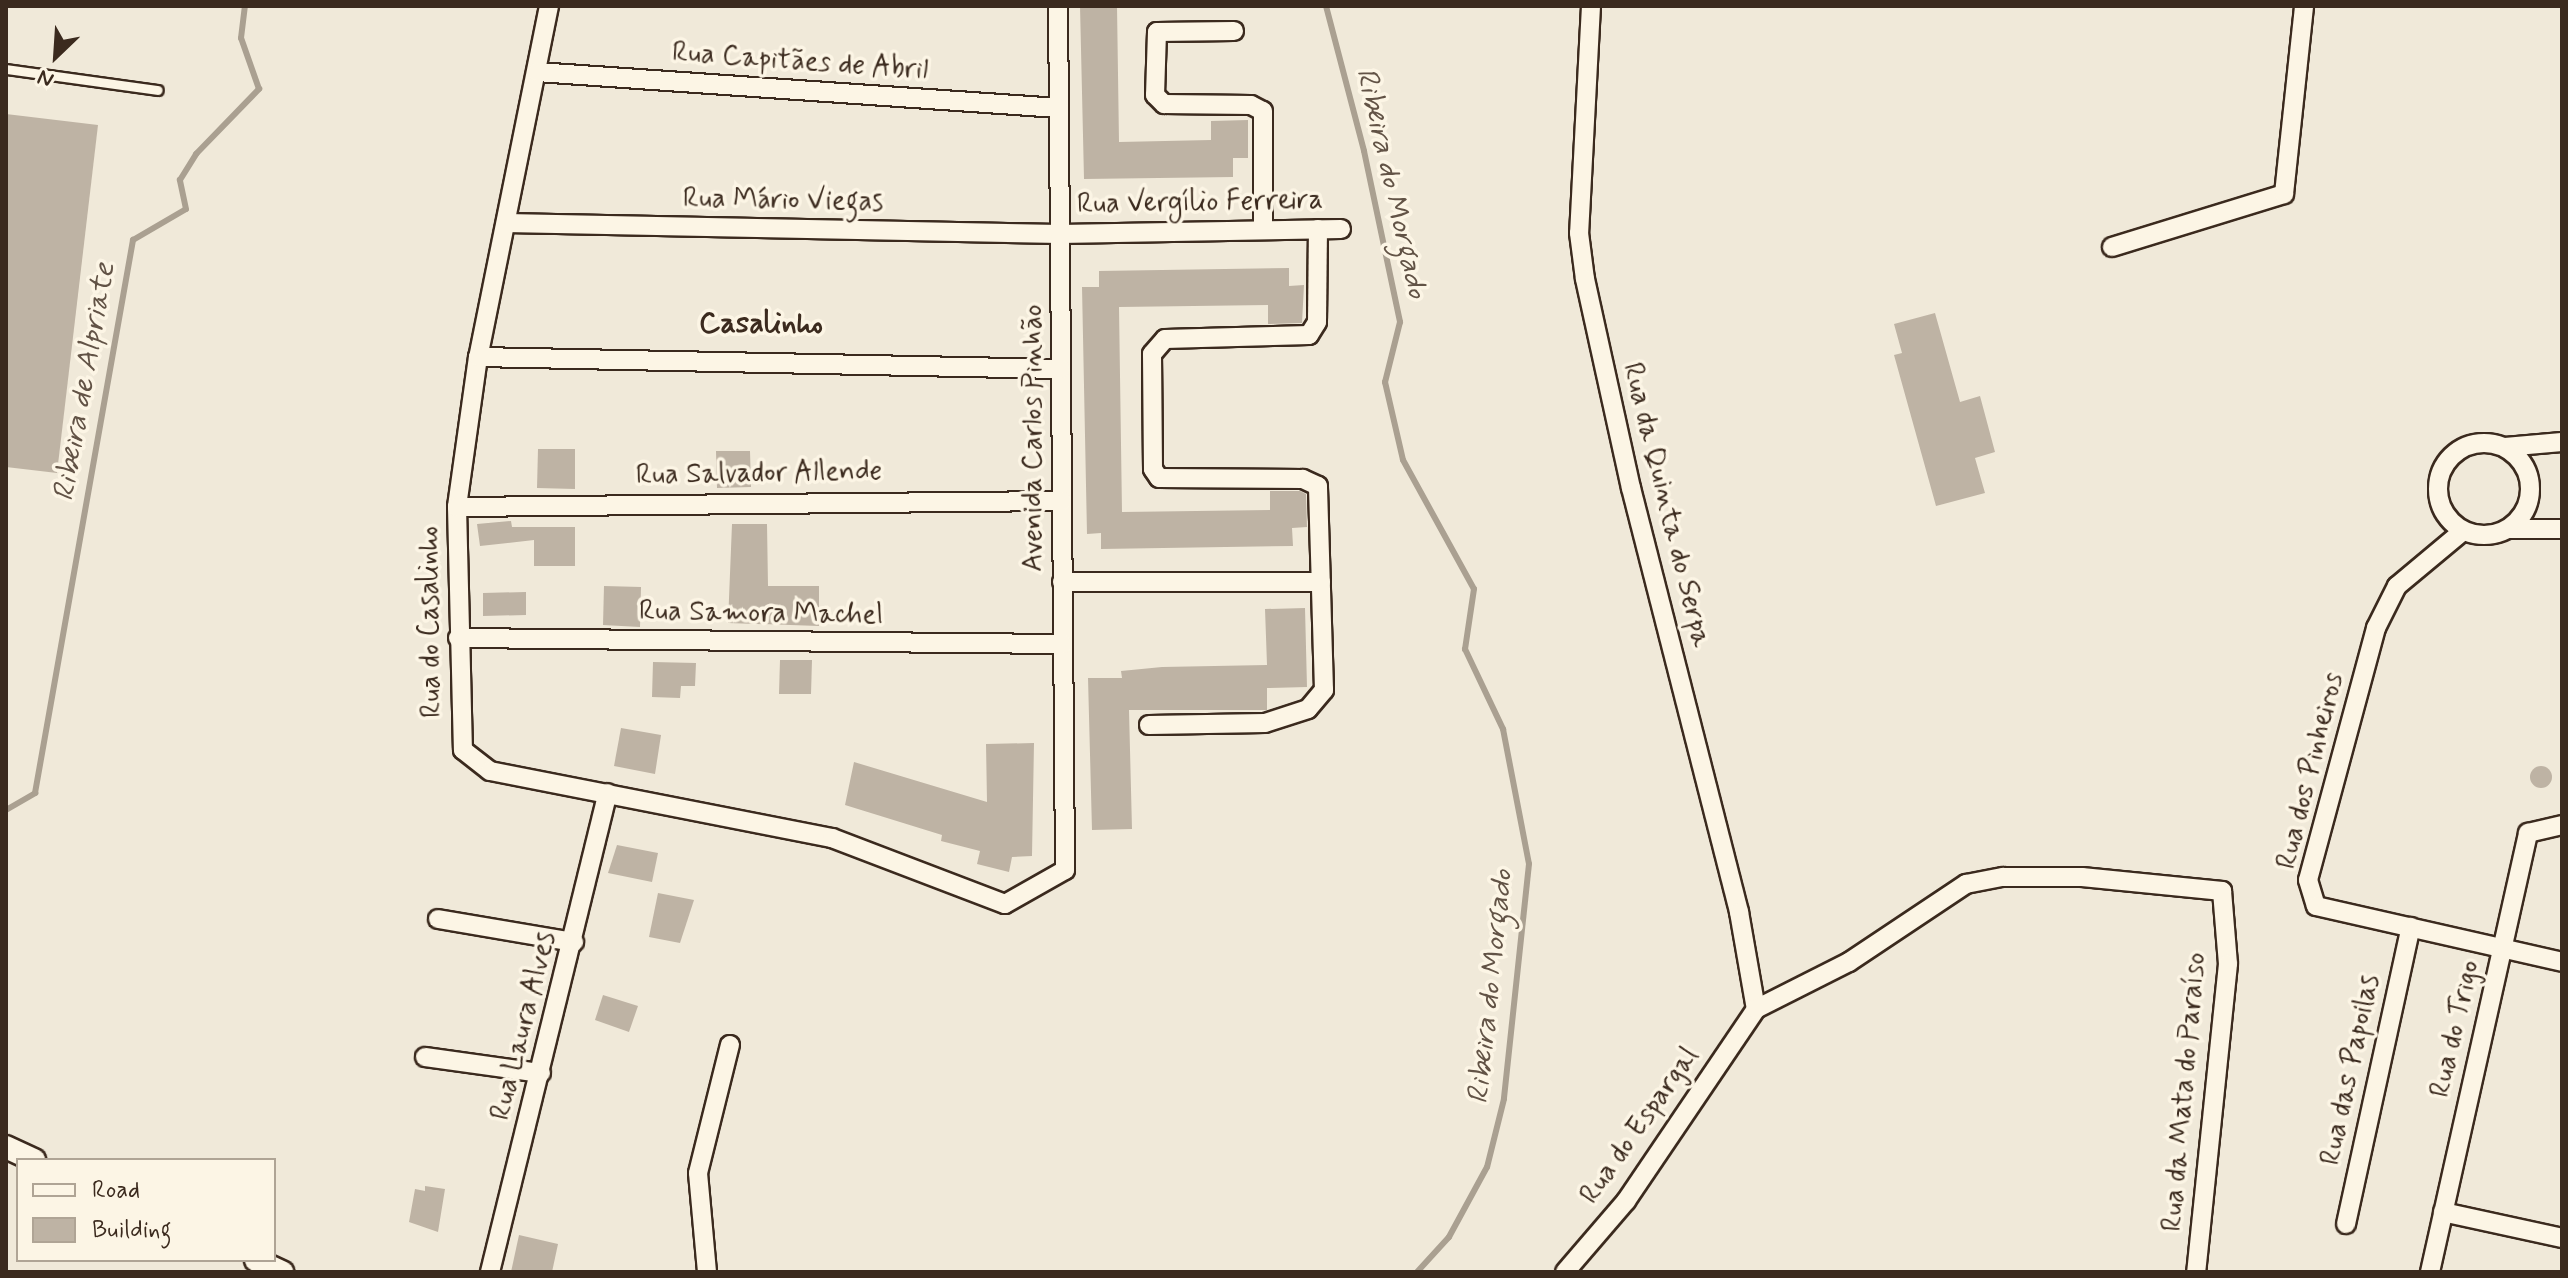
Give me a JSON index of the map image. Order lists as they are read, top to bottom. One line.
{"streets":{"street":["Rua Capitães de Abril","Rua Mário Viegas","Rua Vergílio Ferreira","Avenida Carlos Pinhão","Rua Salvador Allende","Rua da Quinta do Serpa","Rua Samora Machel","Rua do Casalinho","Rua dos Pinheiros","Rua Laura Alves","Rua do Trigo","Rua das Papoilas","Rua da Mata do Paraíso","Rua do Espargal"]},"crossings":[["Rua Capitães de Abril","Avenida Carlos Pinhão"],["Rua Capitães de Abril","Rua do Casalinho"],["Rua Mário Viegas","Rua Vergílio Ferreira"],["Rua Mário Viegas","Avenida Carlos Pinhão"],["Rua Mário Viegas","Rua do Casalinho"],["Rua Vergílio Ferreira","Avenida Carlos Pinhão"],["Avenida Carlos Pinhão","Rua Salvador Allende"],["Avenida Carlos Pinhão","Rua Samora Machel"],["Avenida Carlos Pinhão","Rua do Casalinho"],["Rua Salvador Allende","Rua do Casalinho"],["Rua da Quinta do Serpa","Rua da Mata do Paraíso"],["Rua da Quinta do Serpa","Rua do Espargal"],["Rua Samora Machel","Rua do Casalinho"],["Rua do Casalinho","Rua Laura Alves"],["Rua dos Pinheiros","Rua do Trigo"],["Rua dos Pinheiros","Rua das Papoilas"],["Rua da Mata do Paraíso","Rua do Espargal"]],"districts":["Casalinho"],"water":["Ribeira do Morgado","Ribeira de Alpriate"],"legend":["Road","Building"],"north":"bottom left"}
